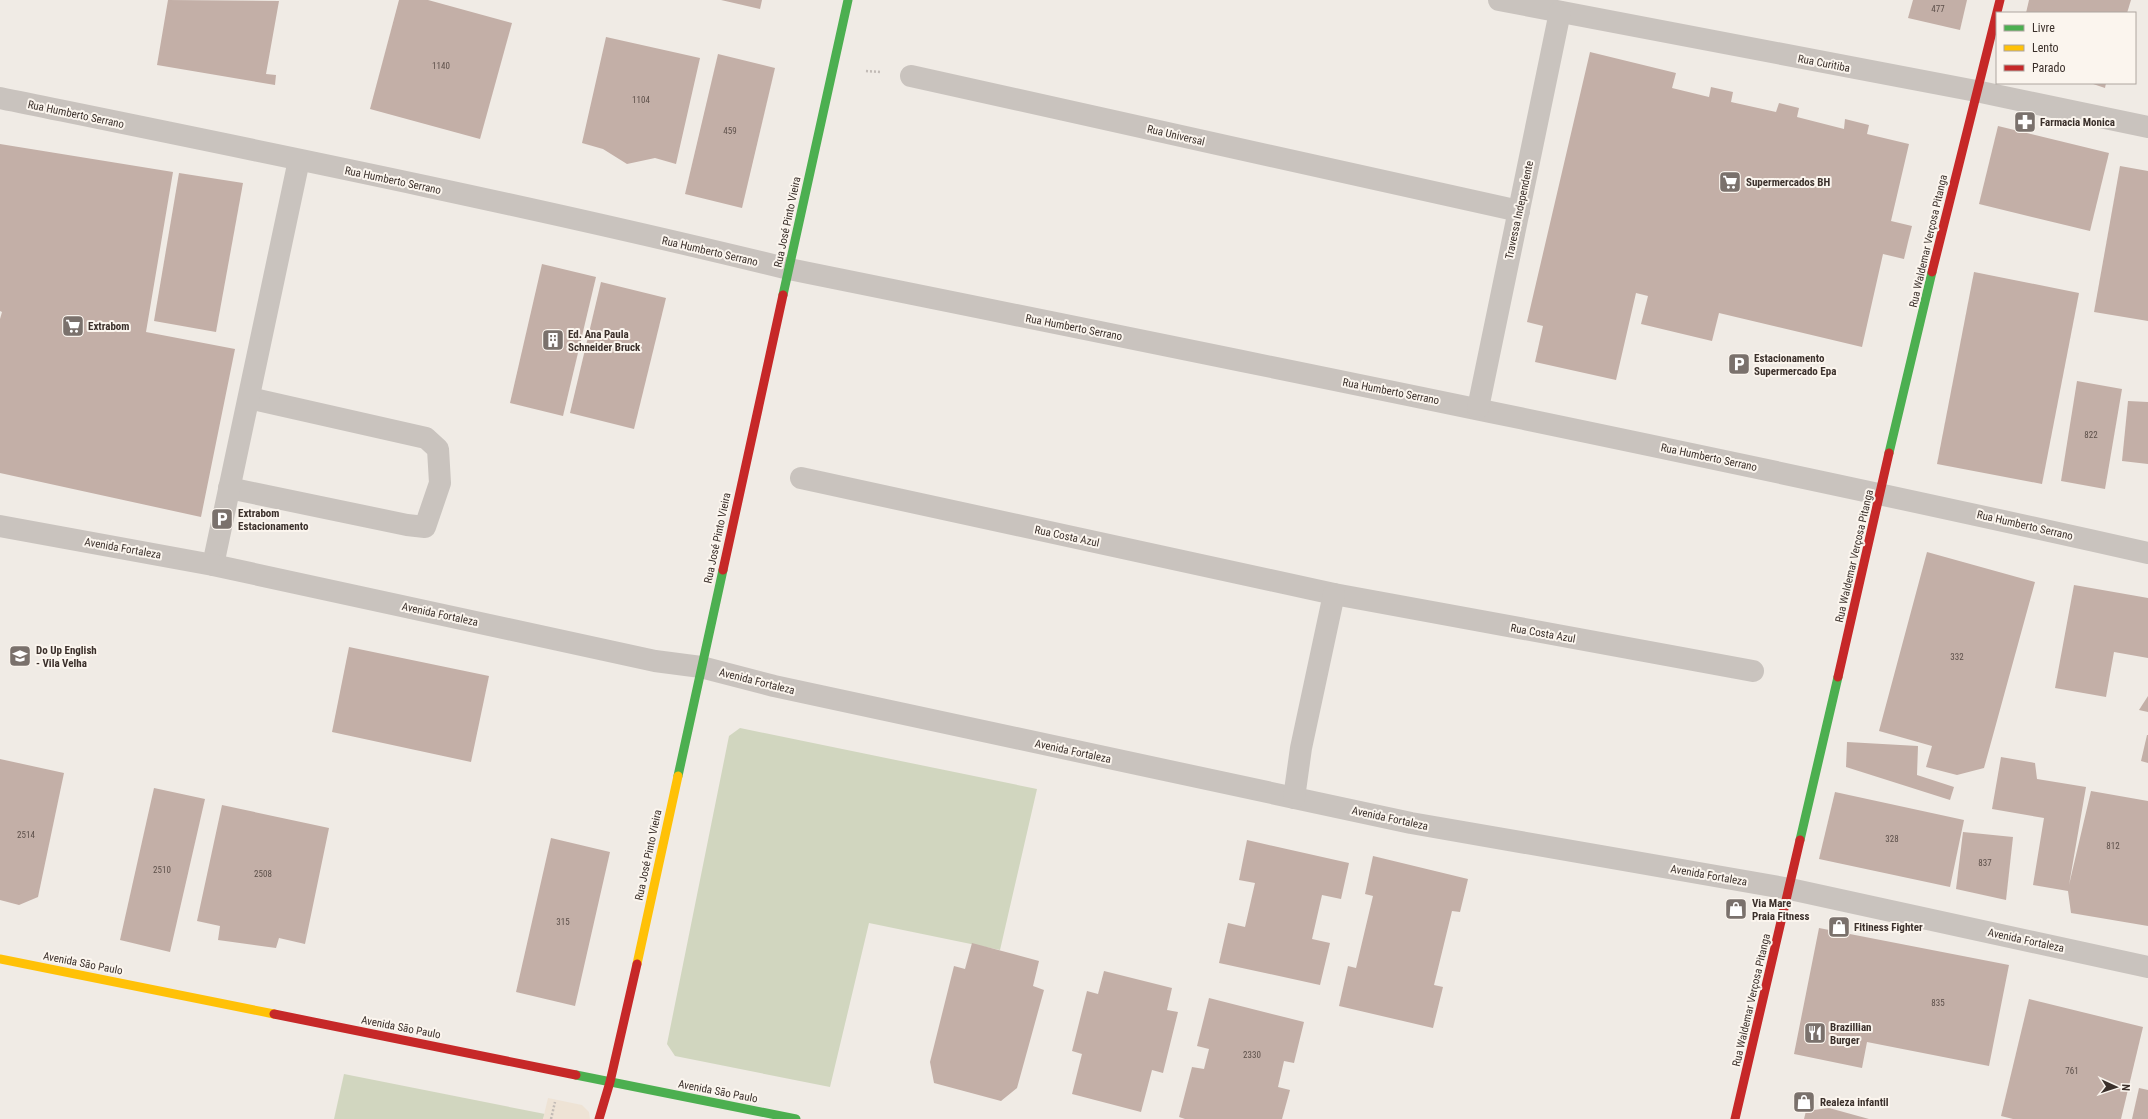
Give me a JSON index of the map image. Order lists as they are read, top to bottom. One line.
{"streets":{"street":["Rua Curitiba","Rua Humberto Serrano","Rua Universal","Travessa Independente","Rua José Pinto Vieira","Rua Waldemar Verçosa Pitanga","Rua Costa Azul","Avenida Fortaleza","Avenida São Paulo"]},"crossings":[["Rua Curitiba","Travessa Independente"],["Rua Curitiba","Rua Waldemar Verçosa Pitanga"],["Rua Humberto Serrano","Travessa Independente"],["Rua Humberto Serrano","Rua José Pinto Vieira"],["Rua Humberto Serrano","Rua Waldemar Verçosa Pitanga"],["Rua Universal","Travessa Independente"],["Rua José Pinto Vieira","Avenida Fortaleza"],["Rua José Pinto Vieira","Avenida São Paulo"],["Rua Waldemar Verçosa Pitanga","Avenida Fortaleza"]],"places":{"pharmacy":["Farmacia Monica"],"supermarket":["Supermercados BH","Extrabom"],"building":["Ed. Ana Paula Schneider Bruck"],"parking":["Estacionamento Supermercado Epa","Extrabom Estacionamento"],"school or university":["Do Up English - Vila Velha"],"shop":["Via Mare Praia Fitness","Fitiness Fighter","Realeza infantil"],"restaurant":["Brazillian Burger"]},"house_numbers":["477","1140","1104","459","822","332","2514","328","812","837","2510","2508","315","835","2330","761"],"legend":["Livre","Lento","Parado"],"north":"right"}
